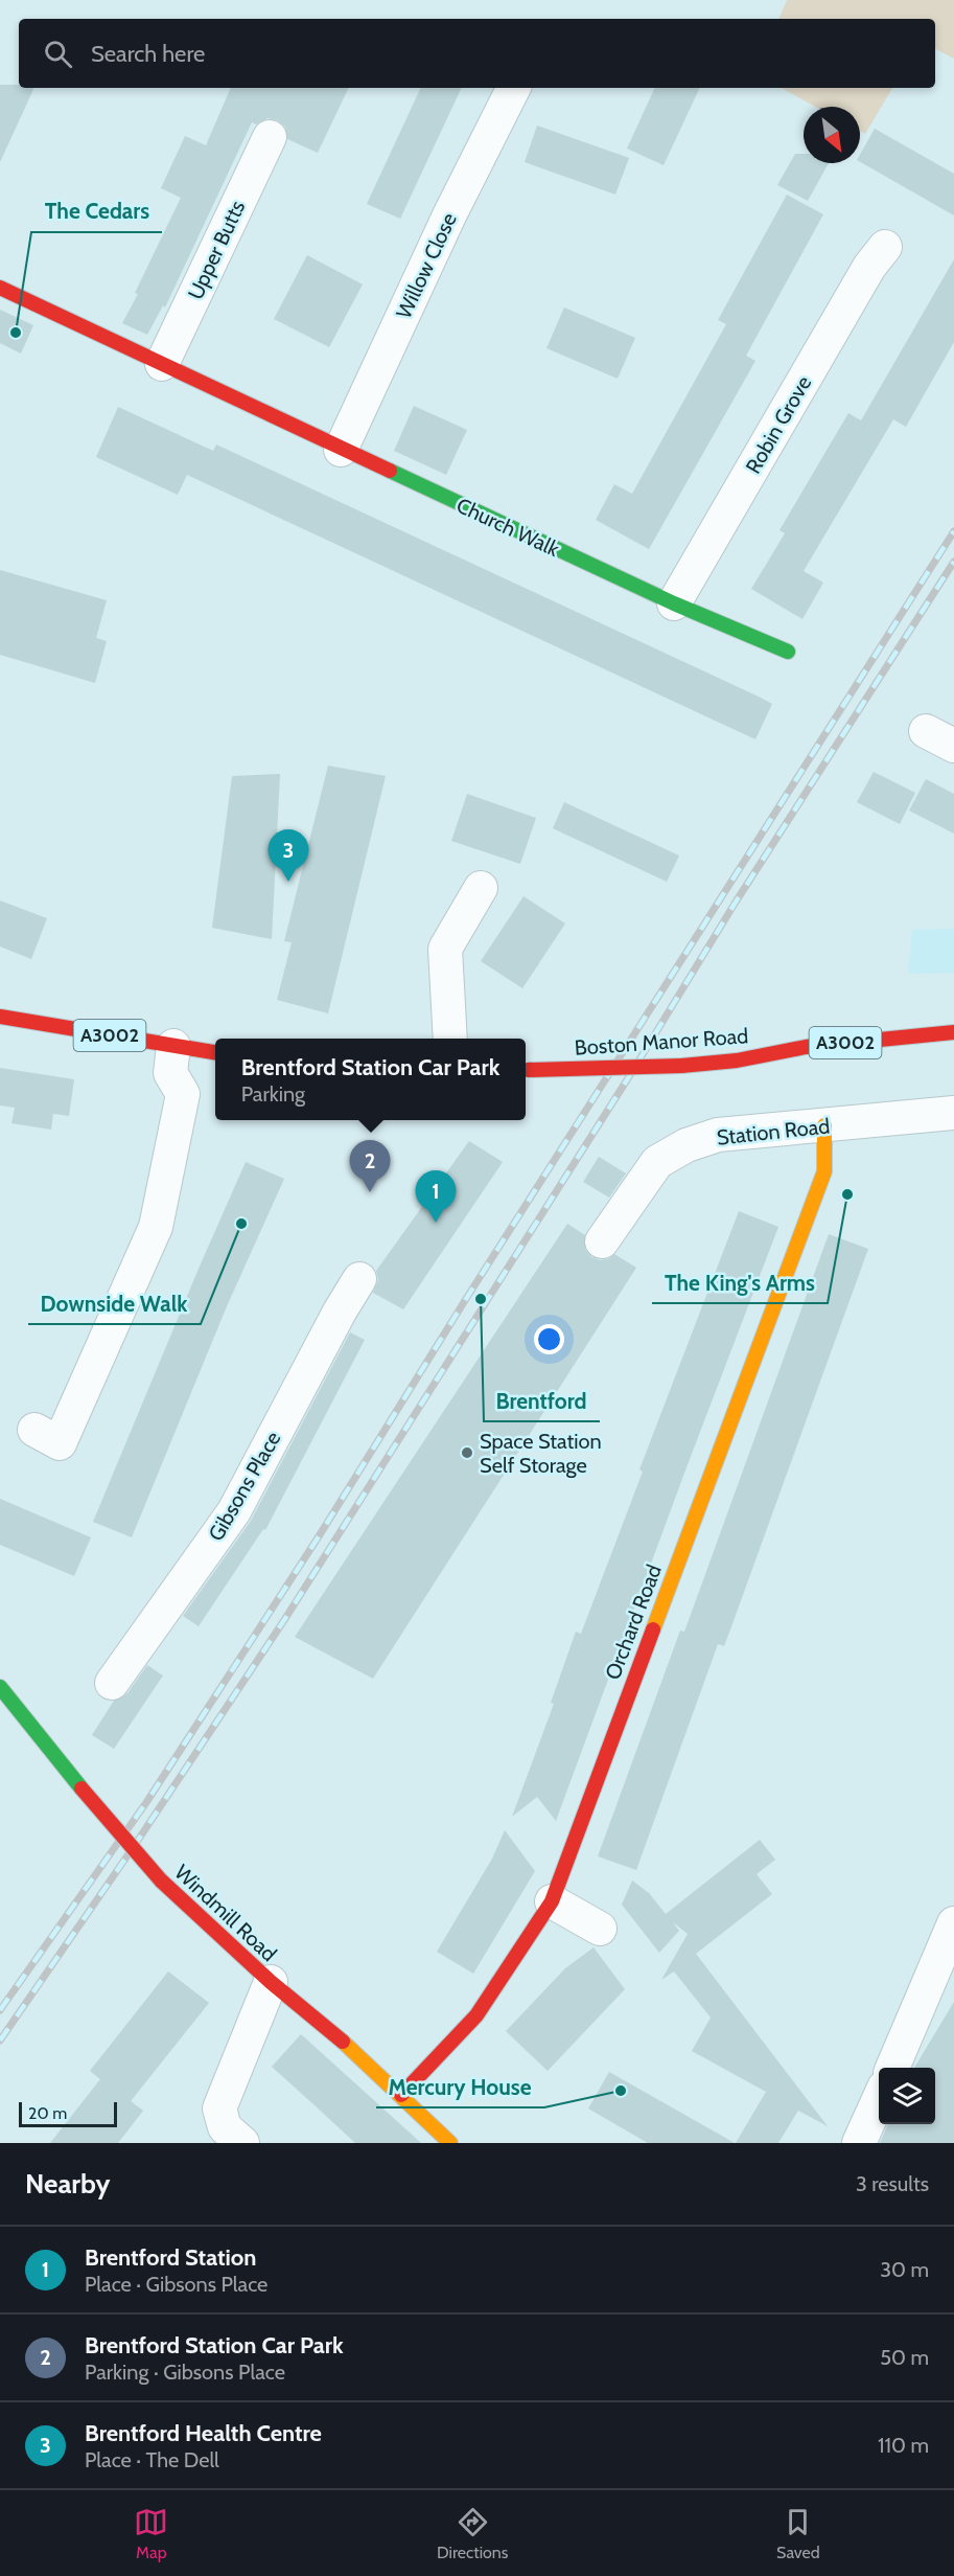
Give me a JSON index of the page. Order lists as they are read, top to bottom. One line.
{"streets":{"street":["Upper Butts","Willow Close","Robin Grove","Church Walk","A3002","Boston Manor Road","Station Road","Gibsons Place","Orchard Road","Windmill Road"]},"crossings":[["Upper Butts","Church Walk"],["Willow Close","Church Walk"],["Robin Grove","Church Walk"],["Station Road","Orchard Road"],["Orchard Road","Windmill Road"]],"places":["The Cedars","The King's Arms","Downside Walk","Brentford","Space Station Self Storage","Mercury House"],"scale_bar":"20 m","north":"bottom right","page":{"search":"Search here","pins":["3","2","1"],"popup":["Brentford Station Car Park","Parking"],"scale":"20 m","heading":["Nearby","3 results"],"list":[{"mark":"1","name":"Brentford Station","note":"Place · Gibsons Place","value":"30 m"},{"mark":"2","name":"Brentford Station Car Park","note":"Parking · Gibsons Place","value":"50 m"},{"mark":"3","name":"Brentford Health Centre","note":"Place · The Dell","value":"110 m"}],"nav":["Map","Directions","Saved"]}}
